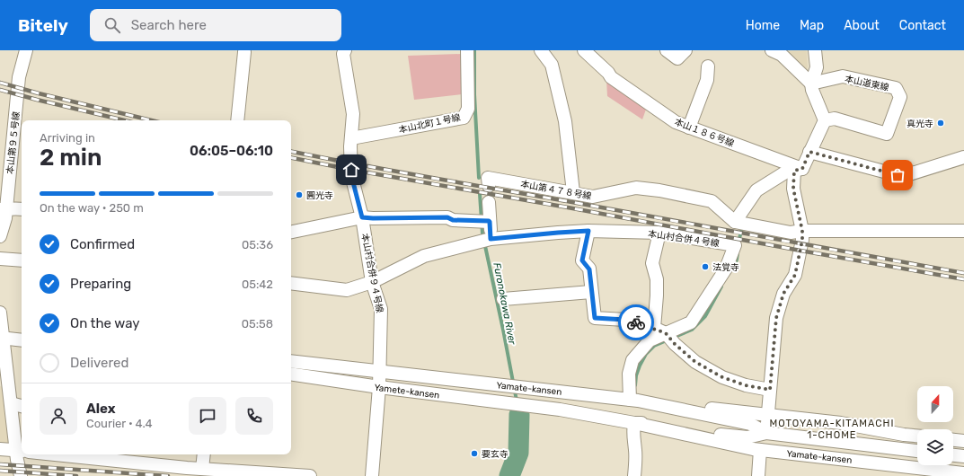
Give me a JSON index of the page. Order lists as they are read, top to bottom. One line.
{"streets":{"street":["本山道東線","本山北町１号線","本山１８６号線","本山第９５号線","本山第４７８号線","本山村合併４号線","本山村合併９４号線","Yamate-kansen","Yamete-kansen"]},"crossings":[["本山北町１号線","本山村合併９４号線"],["本山村合併４号線","本山村合併９４号線"],["本山村合併９４号線","Yamate-kansen"],["本山村合併９４号線","Yamete-kansen"],["Yamate-kansen","Yamete-kansen"]],"districts":["MOTOYAMA-KITAMACHI 1-CHOME"],"water":["Furonokawa River"],"places":["真光寺","圓光寺","法覚寺","要玄寺"],"north":"top","page":{"header":"Bitely","search":"Search here","nav":["Home","Map","About","Contact"],"heading":["2 min","Arriving in","06:05–06:10"],"panel":["Alex","Courier · 4.4"],"bar":"On the way · 250 m","list":[["Confirmed","05:36"],["Preparing","05:42"],["On the way","05:58"],"Delivered"]}}
